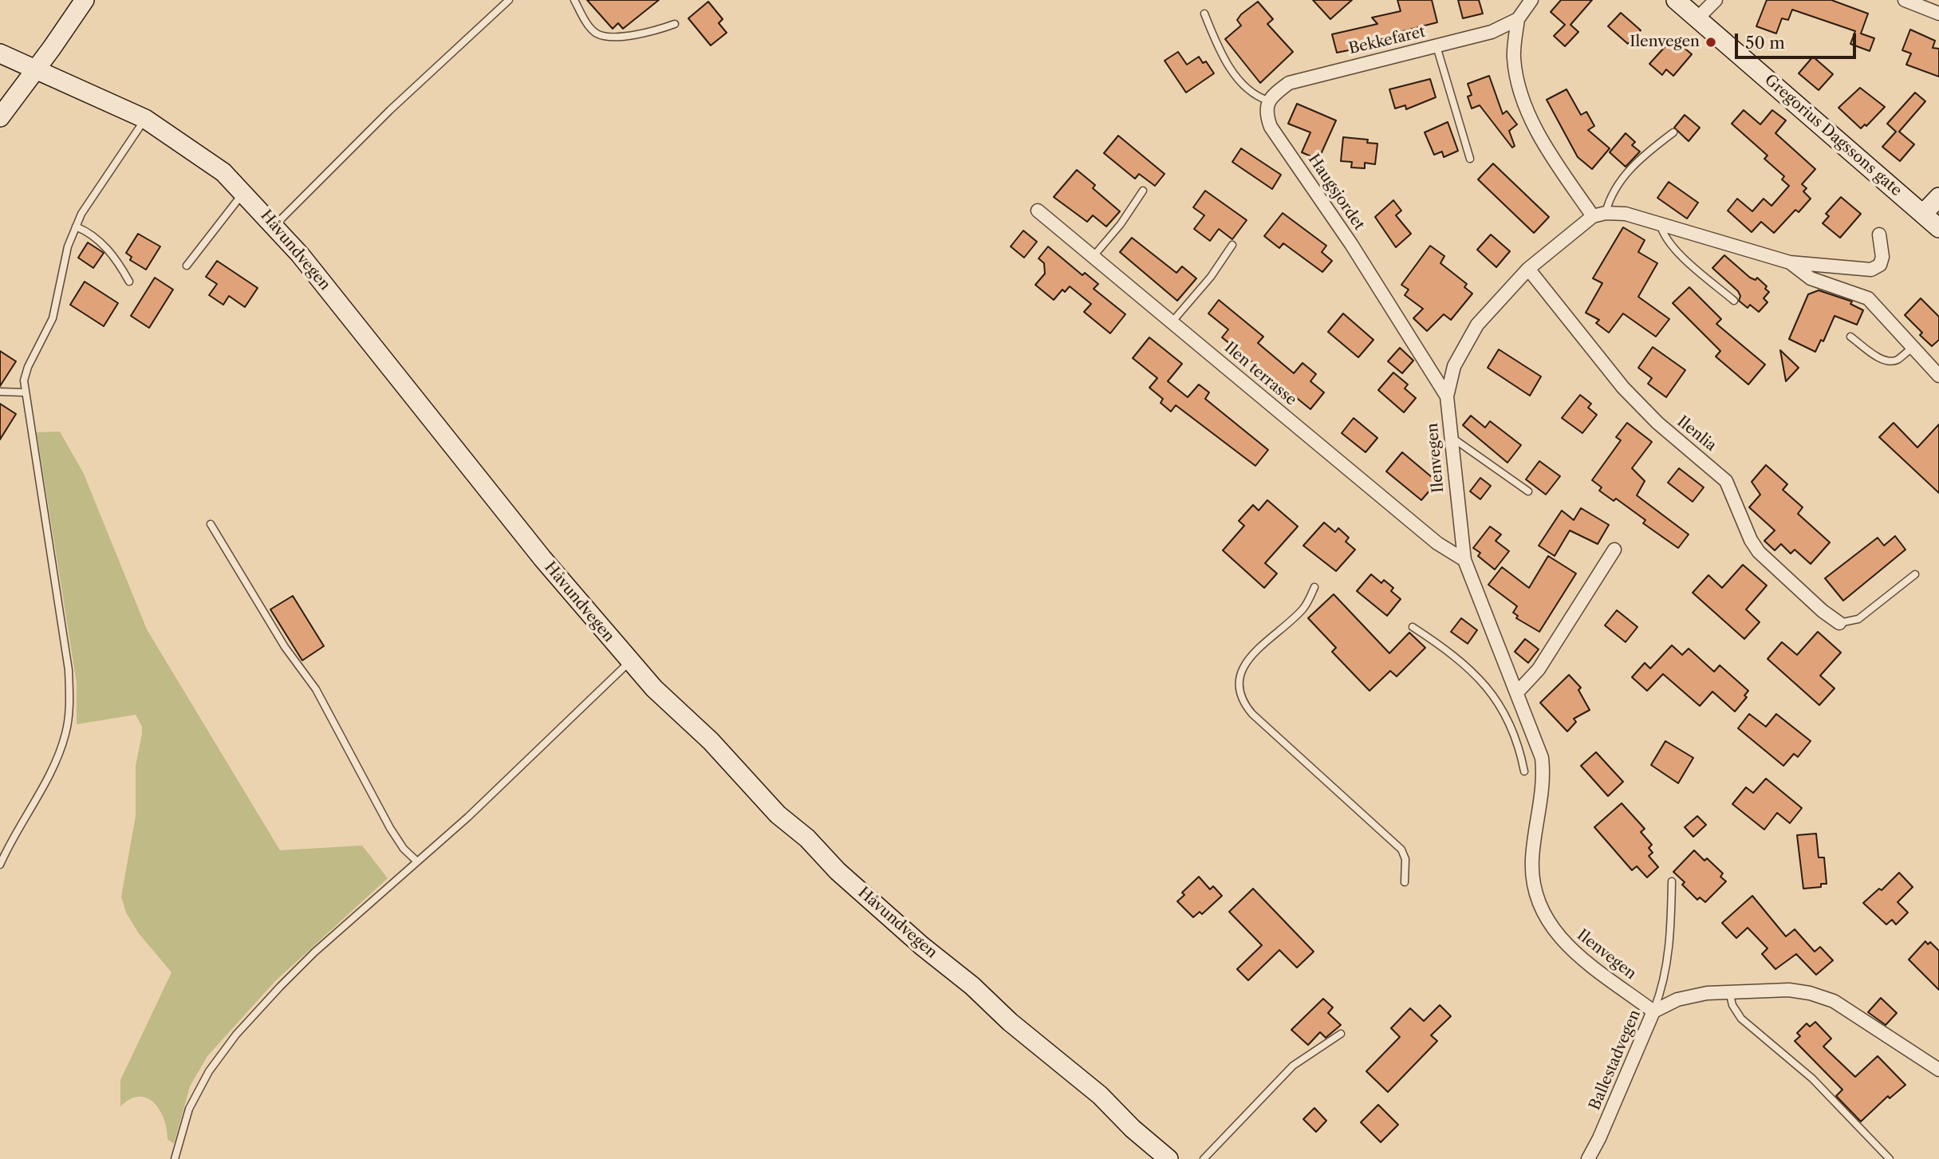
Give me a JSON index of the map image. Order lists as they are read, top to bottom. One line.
{"streets":{"main road":["Gregorius Dagssons gate","Håvundvegen"],"street":["Bekkefaret","Haugsjordet","Ilen terrasse","Ilenlia","Ilenvegen","Ballestadvegen"]},"crossings":[["Bekkefaret","Haugsjordet"],["Bekkefaret","Ilenvegen"],["Haugsjordet","Ilenvegen"],["Ilen terrasse","Ilenvegen"],["Ilenlia","Ilenvegen"],["Ilenvegen","Ballestadvegen"]],"places":["Ilenvegen"],"scale_bar":"50 m"}
